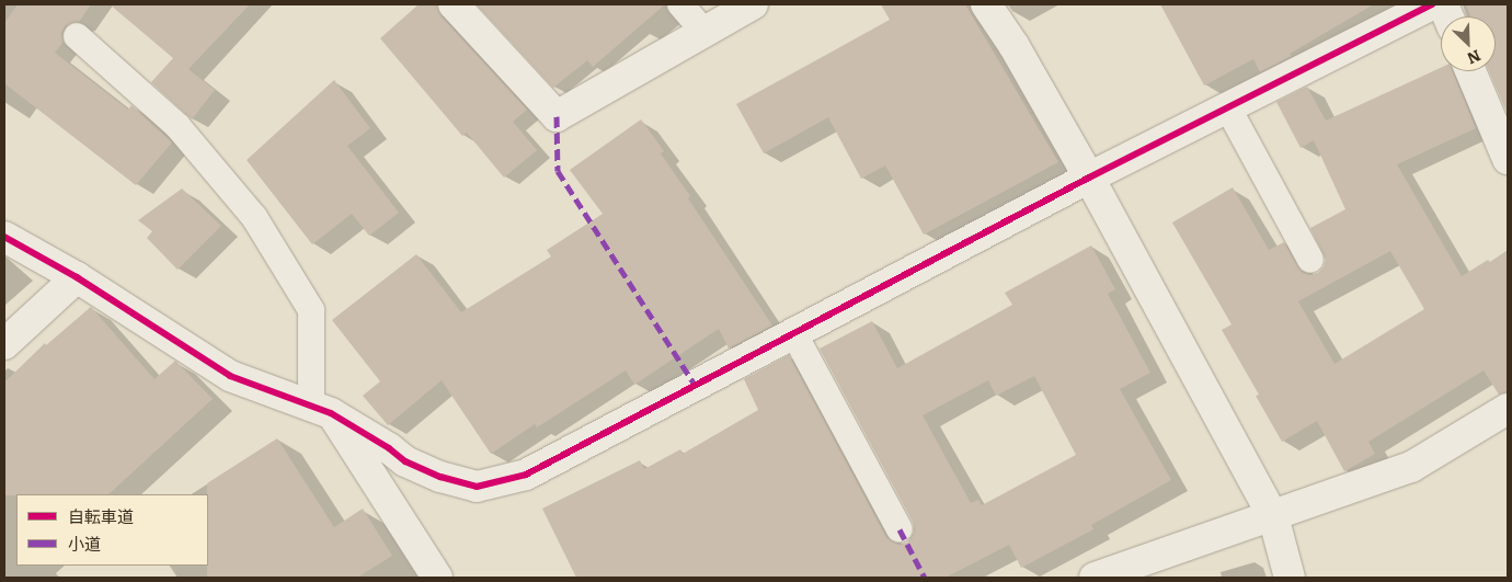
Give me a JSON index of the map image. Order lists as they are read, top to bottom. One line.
{"legend":["自転車道","小道"],"north":"bottom right"}
